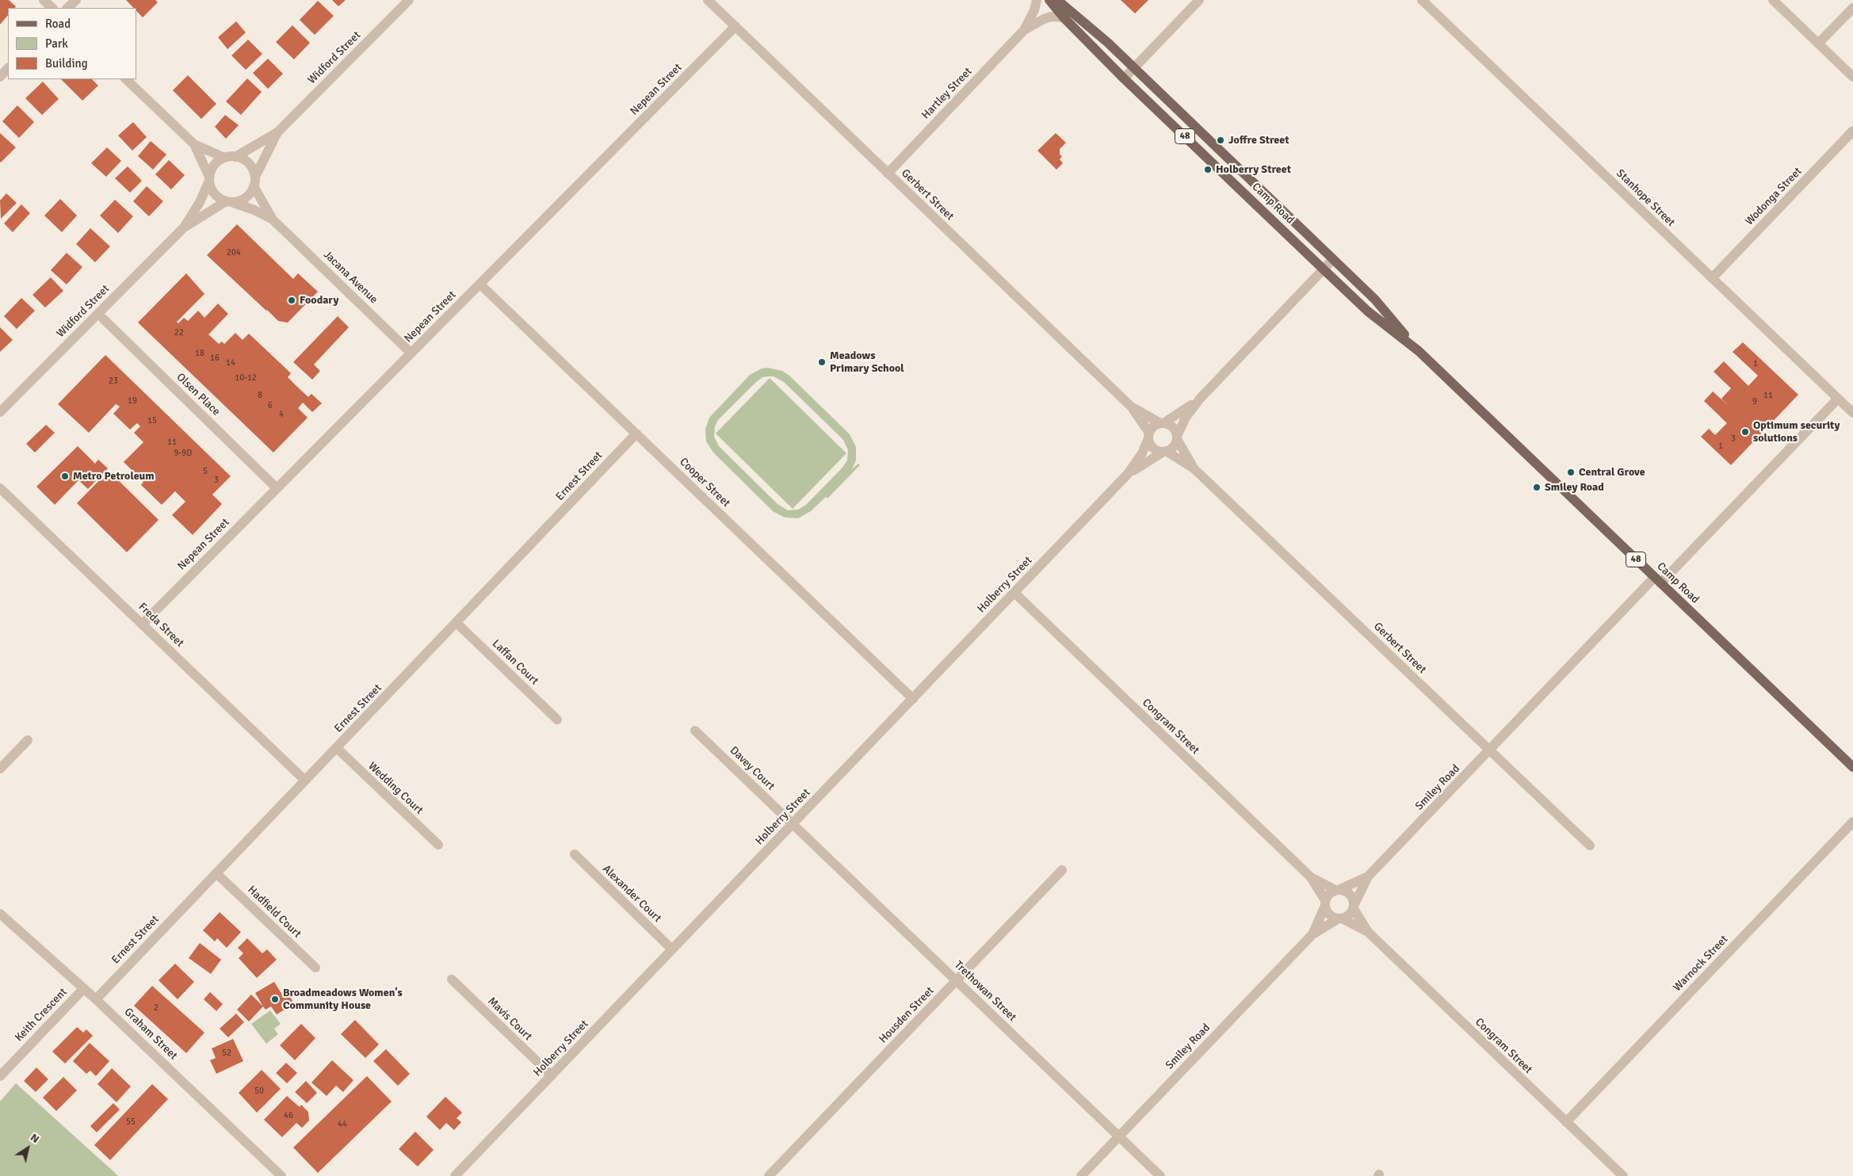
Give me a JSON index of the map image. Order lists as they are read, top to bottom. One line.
{"streets":{"main road":["48","Camp Road"],"street":["Widford Street","Nepean Street","Hartley Street","Gerbert Street","Wodonga Street","Stanhope Street","Jacana Avenue","Olsen Place","Ernest Street","Cooper Street","Holberry Street","Freda Street","Laffan Court","Congram Street","Davey Court","Smiley Road","Wedding Court","Alexander Court","Hadfield Court","Warnock Street","Trethowan Street","Keith Crescent","Housden Street","Mavis Court","Graham Street"]},"crossings":[["Widford Street","Jacana Avenue"],["Nepean Street","Gerbert Street"],["Nepean Street","Jacana Avenue"],["Nepean Street","Olsen Place"],["Nepean Street","Cooper Street"],["Nepean Street","Freda Street"],["Hartley Street","Gerbert Street"],["Hartley Street","Camp Road"],["Gerbert Street","Holberry Street"],["Gerbert Street","Smiley Road"],["Wodonga Street","Stanhope Street"],["Camp Road","Smiley Road"],["Ernest Street","Cooper Street"],["Ernest Street","Freda Street"],["Ernest Street","Laffan Court"],["Ernest Street","Wedding Court"],["Ernest Street","Hadfield Court"],["Ernest Street","Graham Street"],["Cooper Street","Holberry Street"],["Holberry Street","Congram Street"],["Holberry Street","Davey Court"],["Holberry Street","Alexander Court"],["Holberry Street","Trethowan Street"],["Holberry Street","Mavis Court"],["Congram Street","Smiley Road"],["Congram Street","Warnock Street"],["Davey Court","Trethowan Street"],["Smiley Road","Trethowan Street"],["Trethowan Street","Housden Street"],["Keith Crescent","Graham Street"]],"places":["Joffre Street","Holberry Street","Foodary","Meadows Primary School","Optimum security solutions","Central Grove","Metro Petroleum","Smiley Road","Broadmeadows Women's Community House"],"house_numbers":["204","22","18","16","14","1","10-12","23","8","11","19","9","6","4","15","3","11","1","9-9D","5","3","2","52","50","46","55","44"],"legend":["Road","Park","Building"],"north":"top right"}
